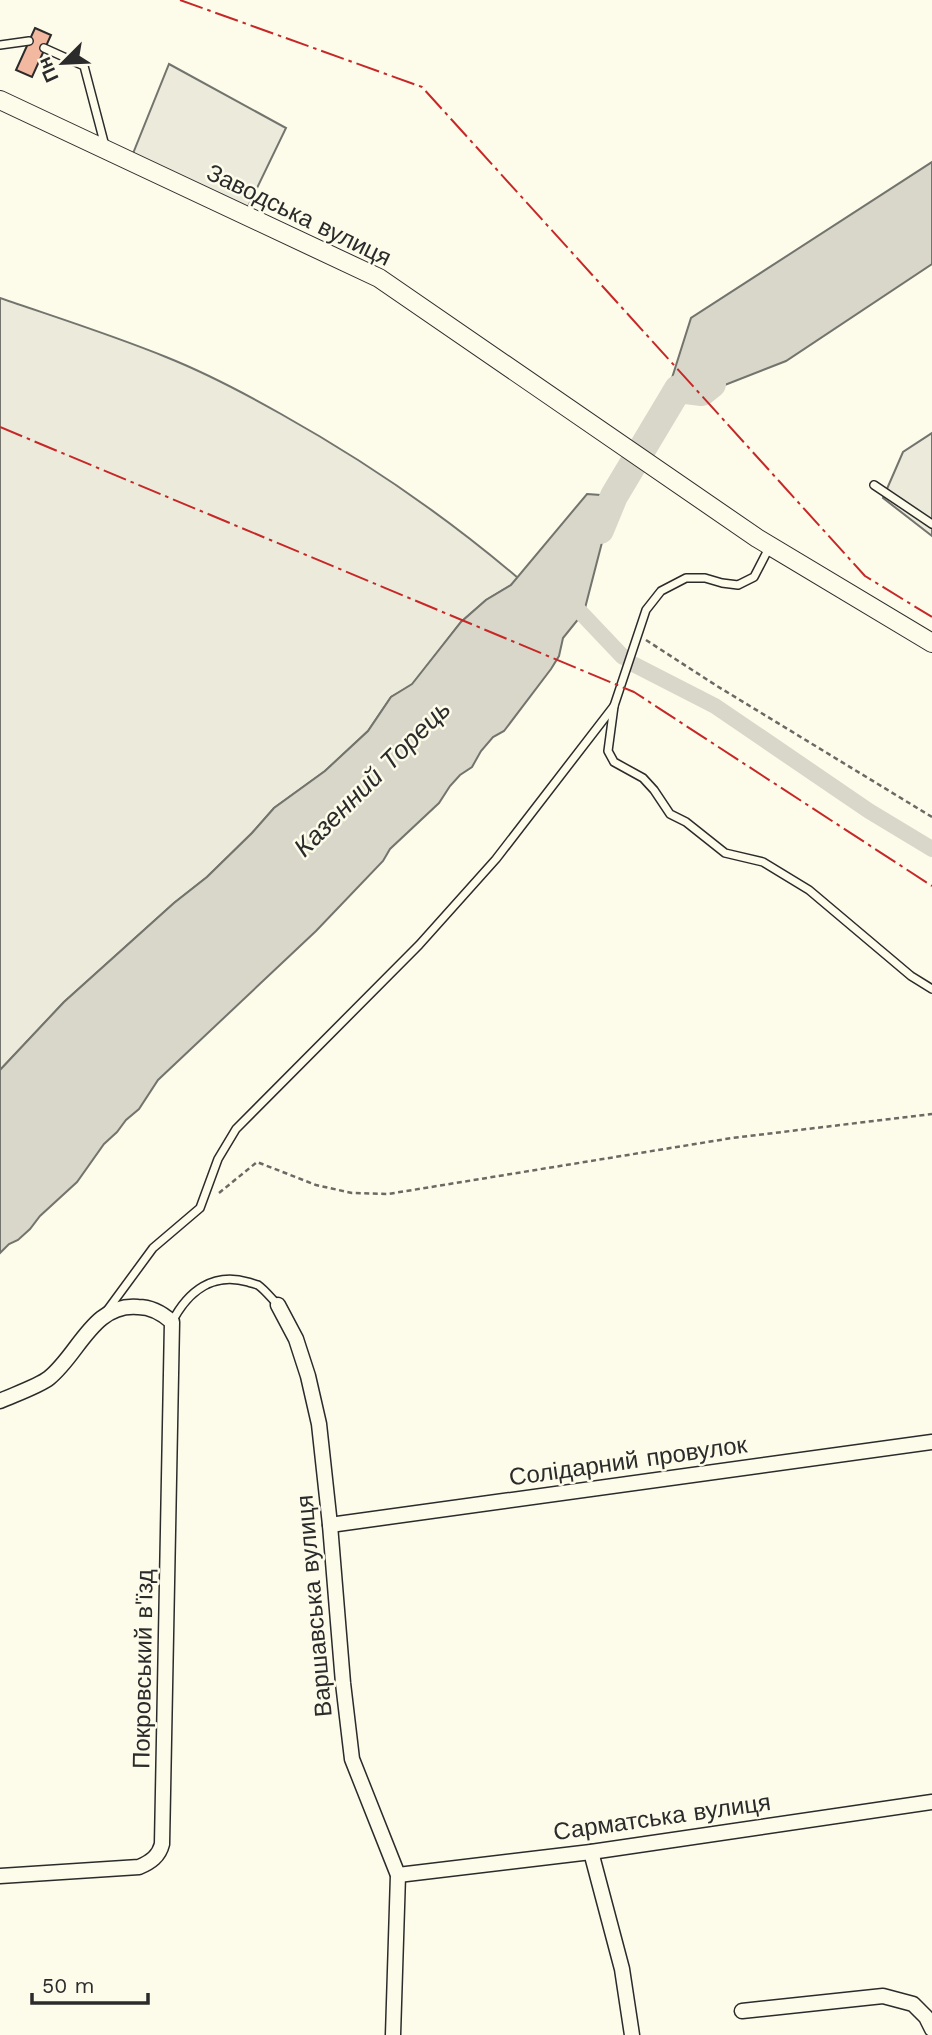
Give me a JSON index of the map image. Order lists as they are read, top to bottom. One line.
{"streets":{"street":["Заводська вулиця","Солідарний провулок","Варшавська вулиця","Покровський в'їзд","Сарматська вулиця"]},"crossings":[["Солідарний провулок","Варшавська вулиця"],["Варшавська вулиця","Покровський в'їзд"],["Варшавська вулиця","Сарматська вулиця"]],"water":["Казенний Торець"],"scale_bar":"50 m","north":"bottom left"}
